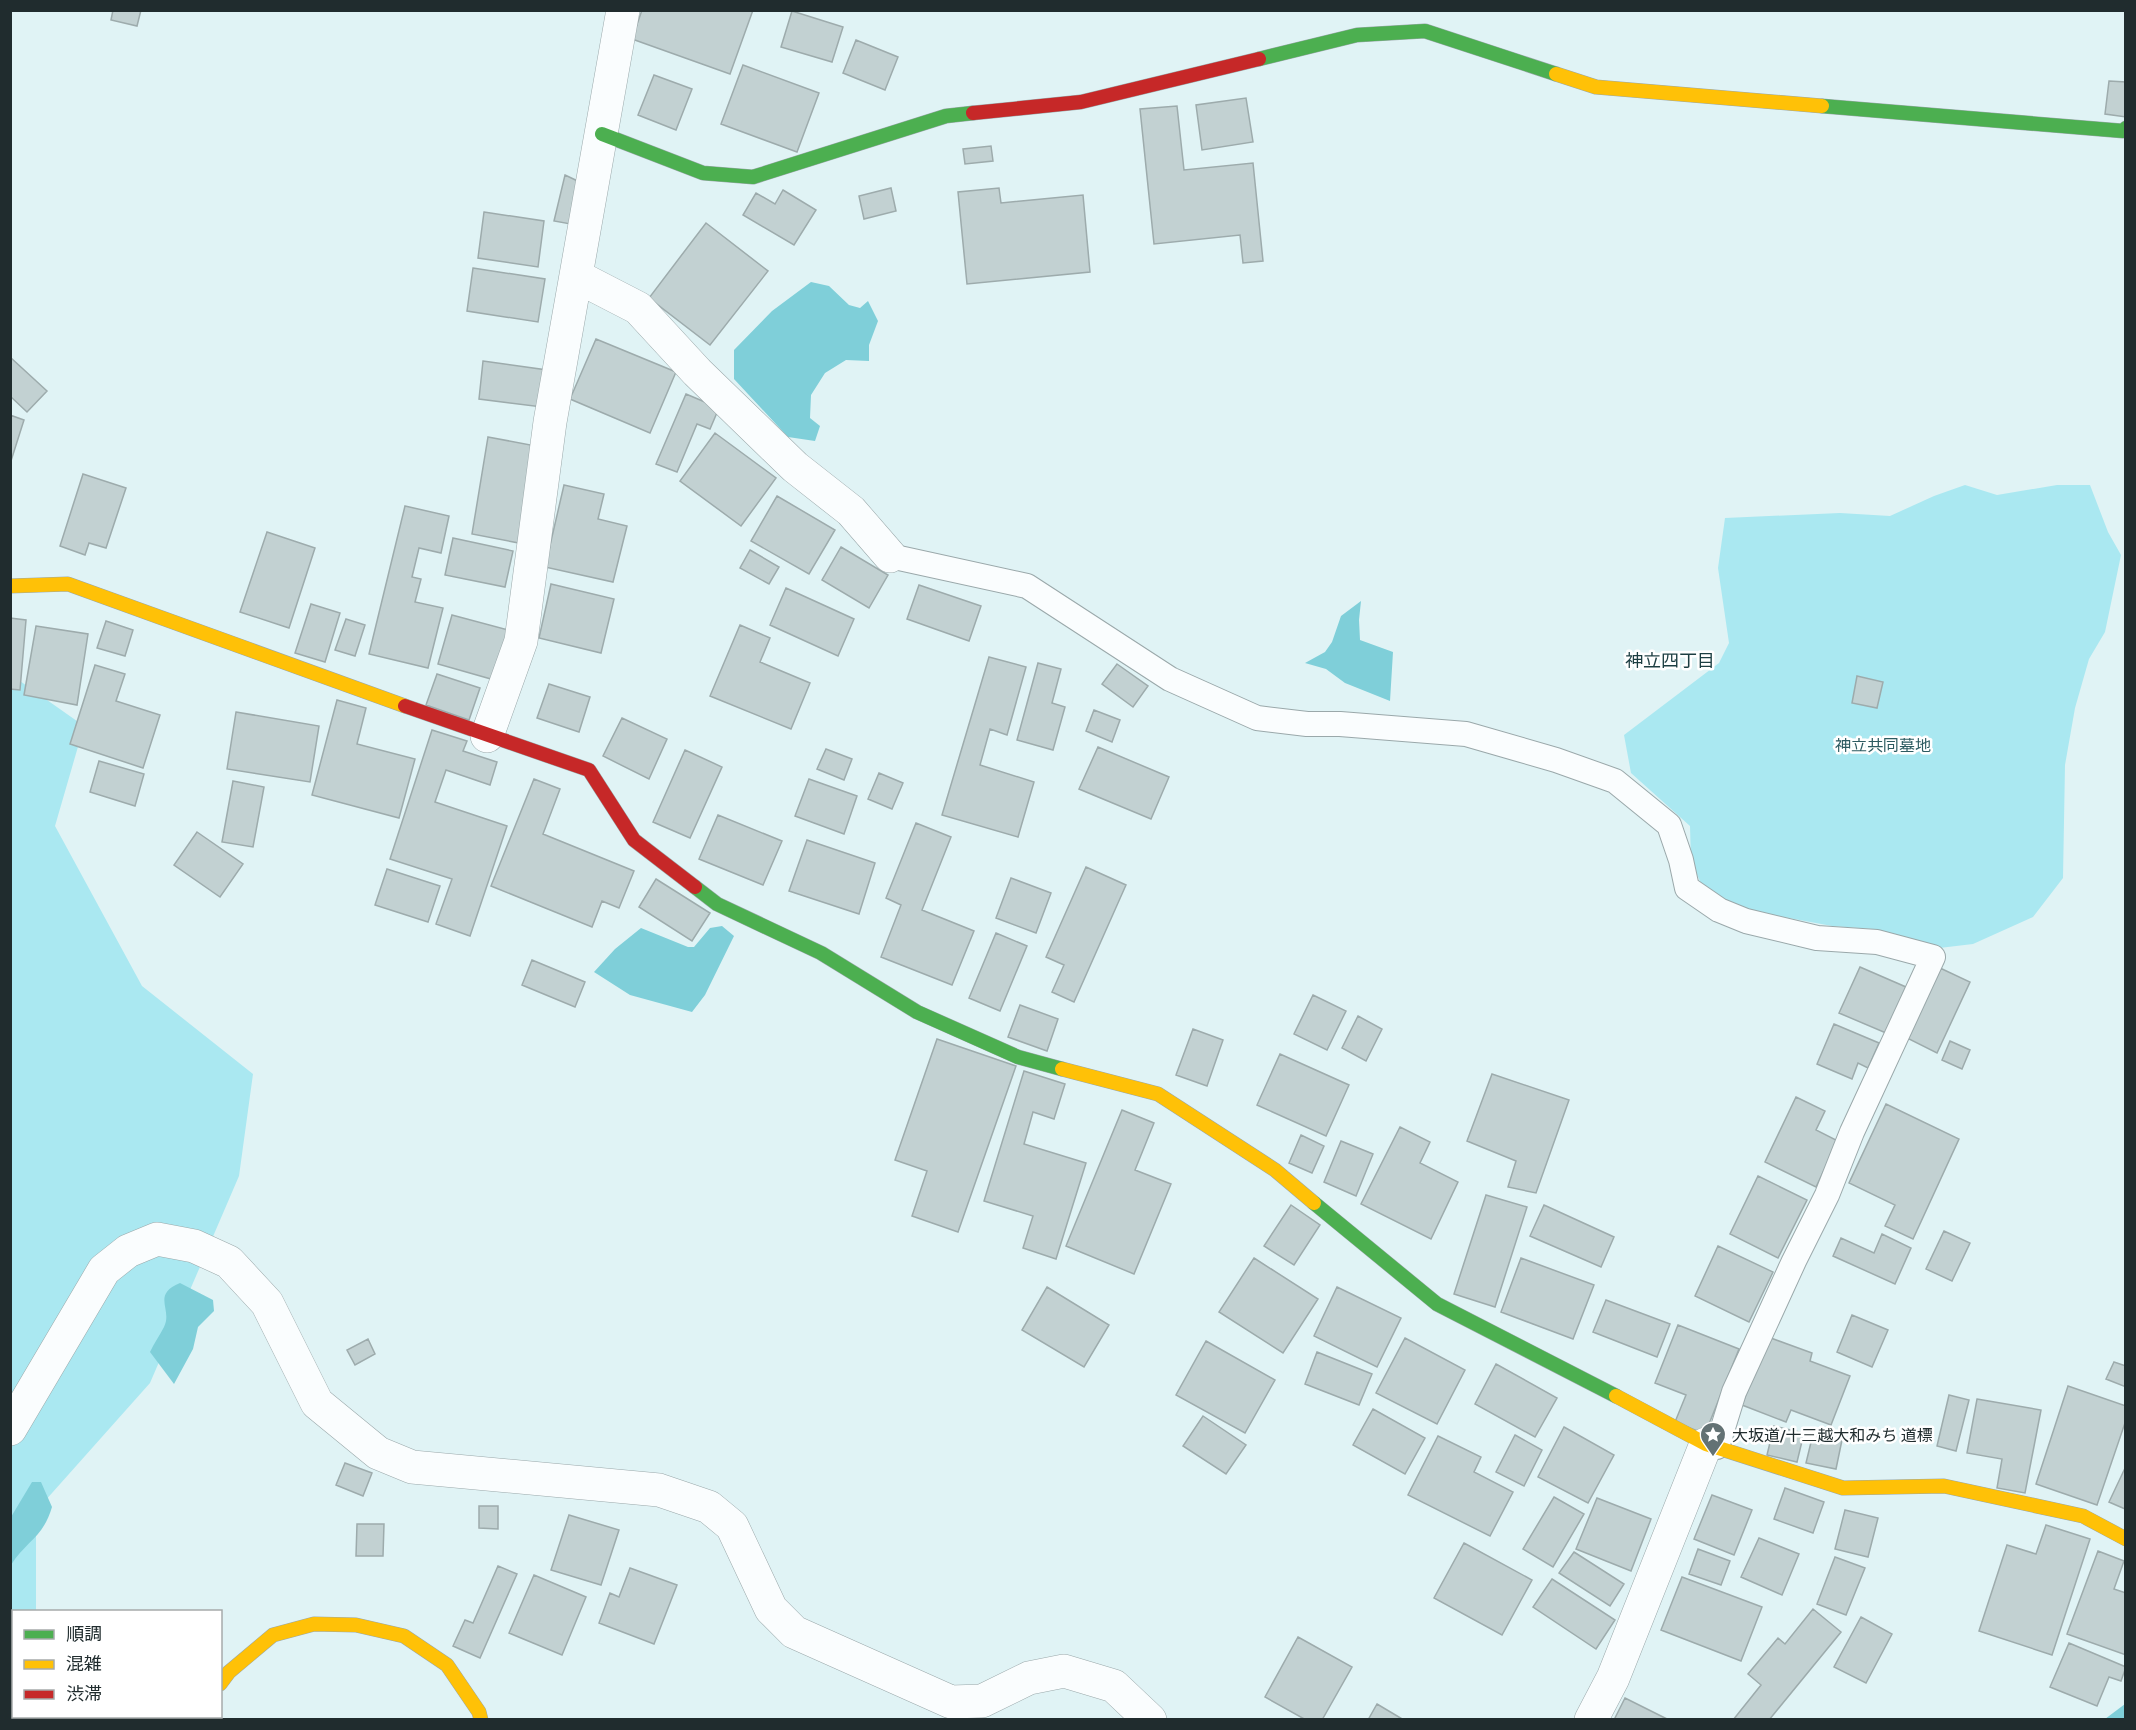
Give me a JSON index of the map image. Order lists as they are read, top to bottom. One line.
{"districts":["神立四丁目"],"parks":["神立共同墓地"],"places":{"place":["大坂道/十三越大和みち 道標"]},"legend":["順調","混雑","渋滞"]}
